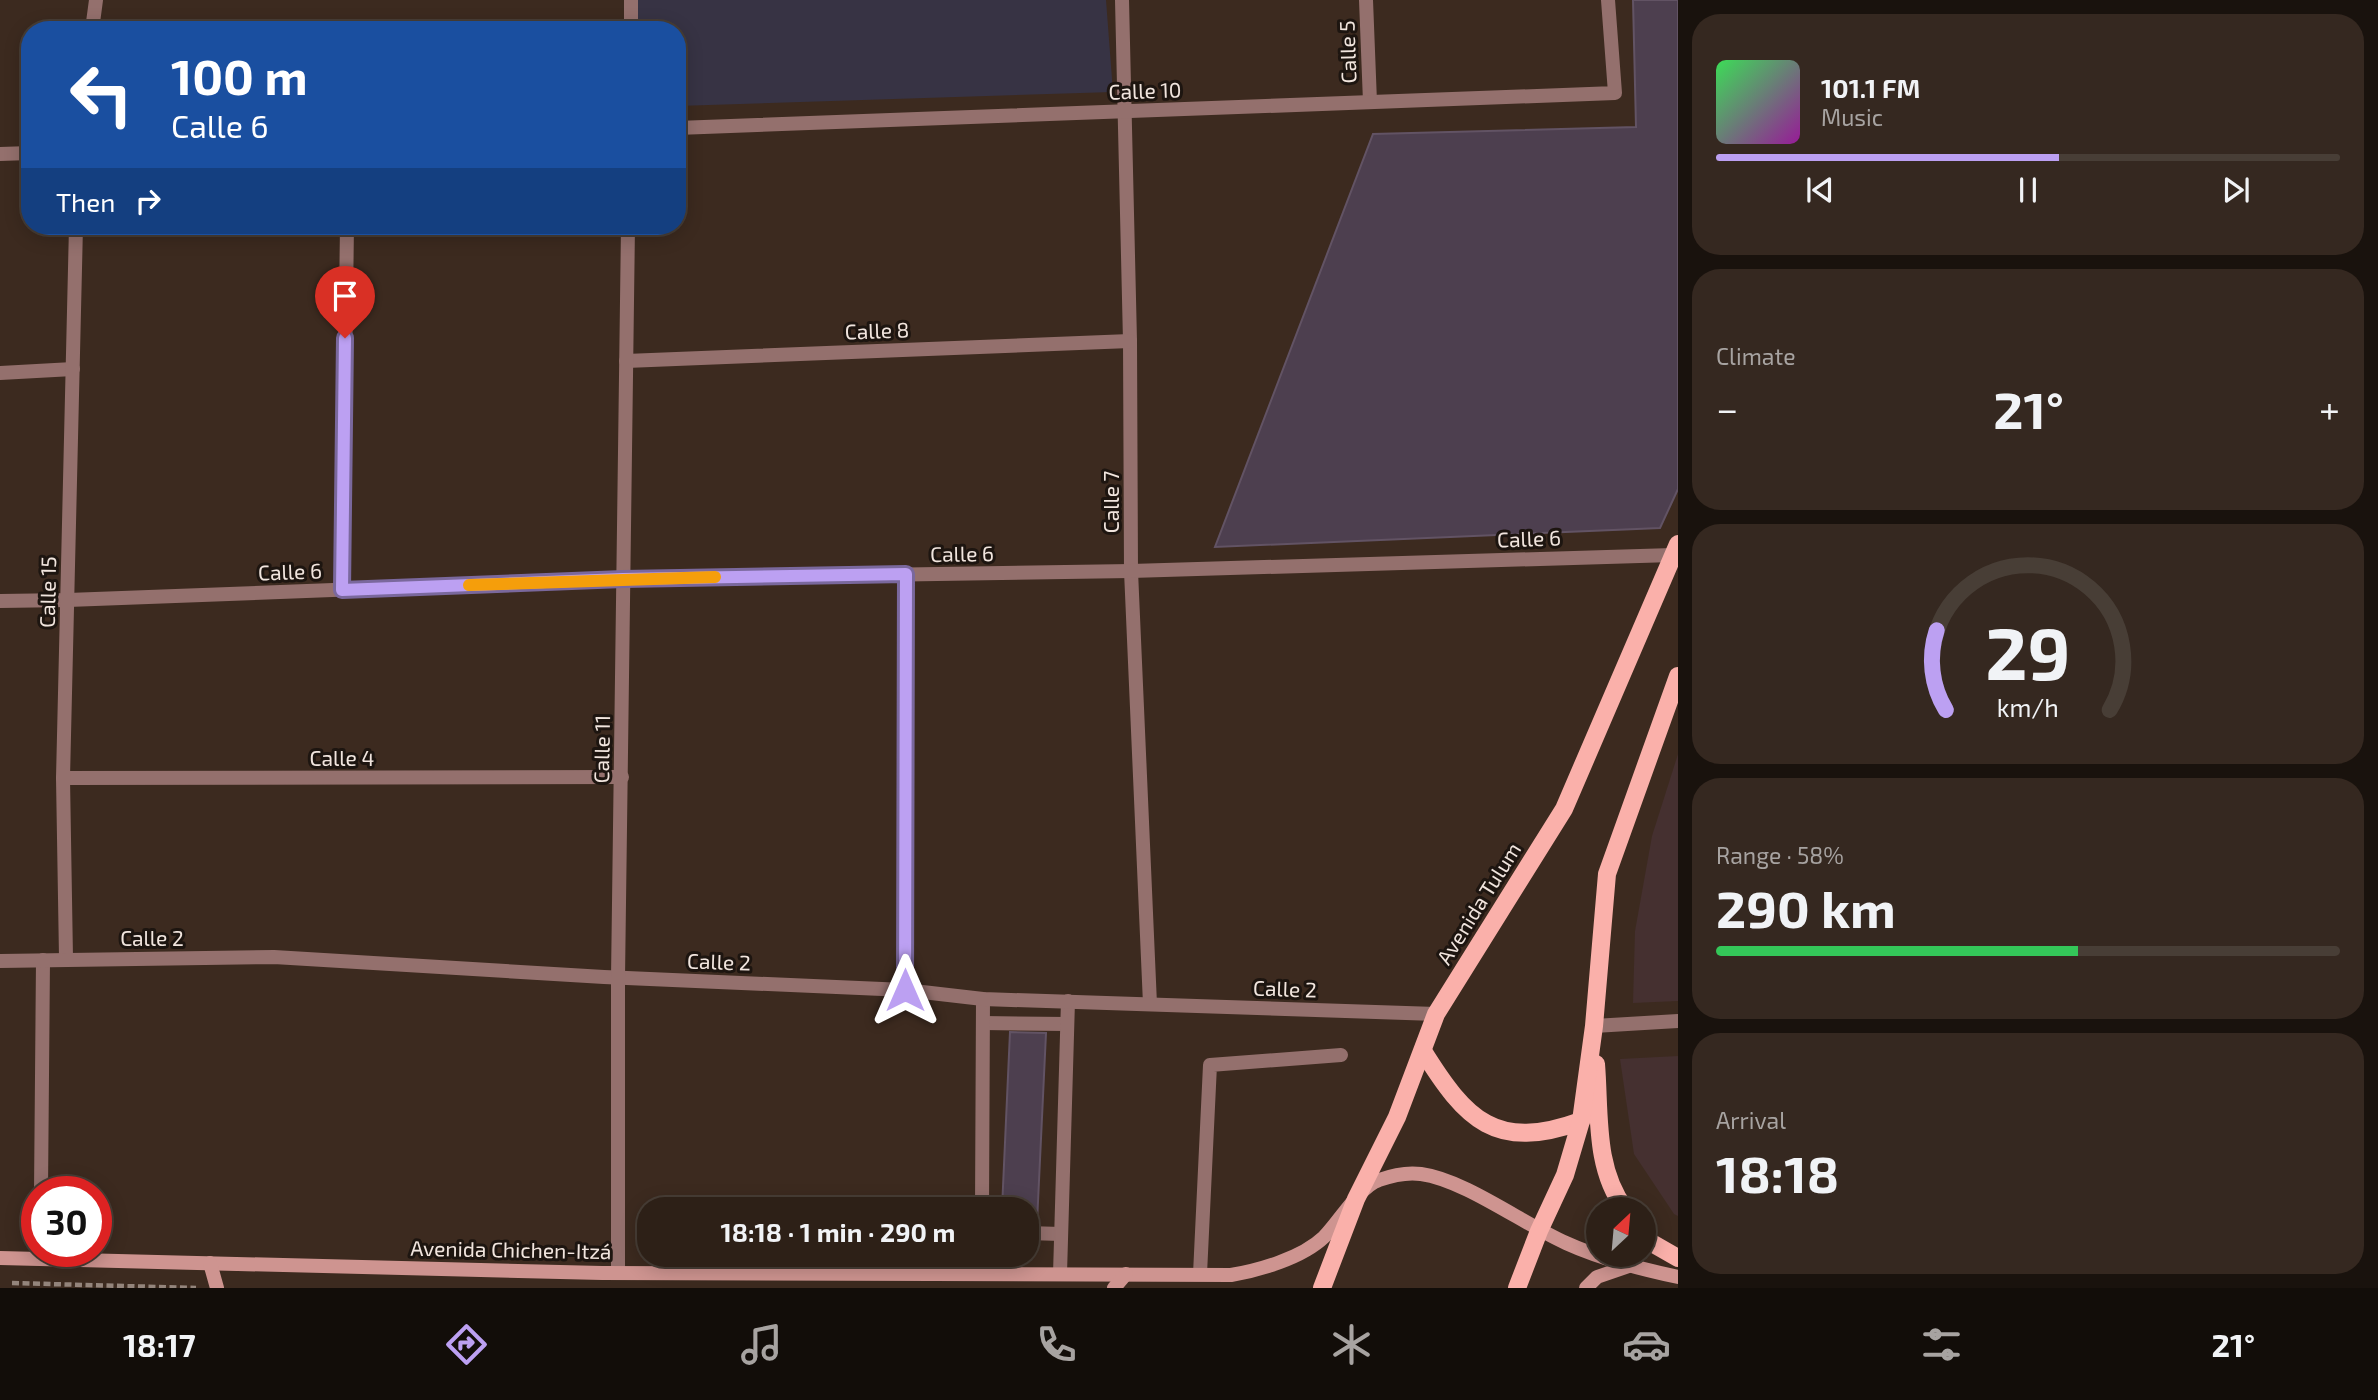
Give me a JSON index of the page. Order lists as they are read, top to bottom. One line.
{"streets":{"main road":["Avenida Tulum","Avenida Chichen-Itzá"],"street":["Calle 5","Calle 10","Calle 8","Calle 7","Calle 6","Calle 15","Calle 11","Calle 4","Calle 2"]},"crossings":[["Calle 5","Calle 10"],["Calle 10","Calle 7"],["Calle 8","Calle 7"],["Calle 8","Calle 11"],["Calle 7","Calle 6"],["Calle 7","Calle 2"],["Calle 6","Calle 15"],["Calle 6","Calle 11"],["Calle 6","Avenida Tulum"],["Calle 15","Calle 4"],["Calle 15","Calle 2"],["Calle 11","Calle 4"],["Calle 11","Calle 2"],["Calle 11","Avenida Chichen-Itzá"],["Avenida Tulum","Calle 2"],["Avenida Tulum","Avenida Chichen-Itzá"]],"north":"top right","page":{"turn":["100 m","Calle 6"],"song":["101.1 FM","Music"],"then":"Then","tile":["Climate",["Range · 58%","290 km"],["Arrival","18:18"]],"heat":["−","21°","+"],"limit":"30","trip":"18:18 · 1 min · 290 m","tabs":["18:17","21°"],"gauge":["29","km/h"]}}
